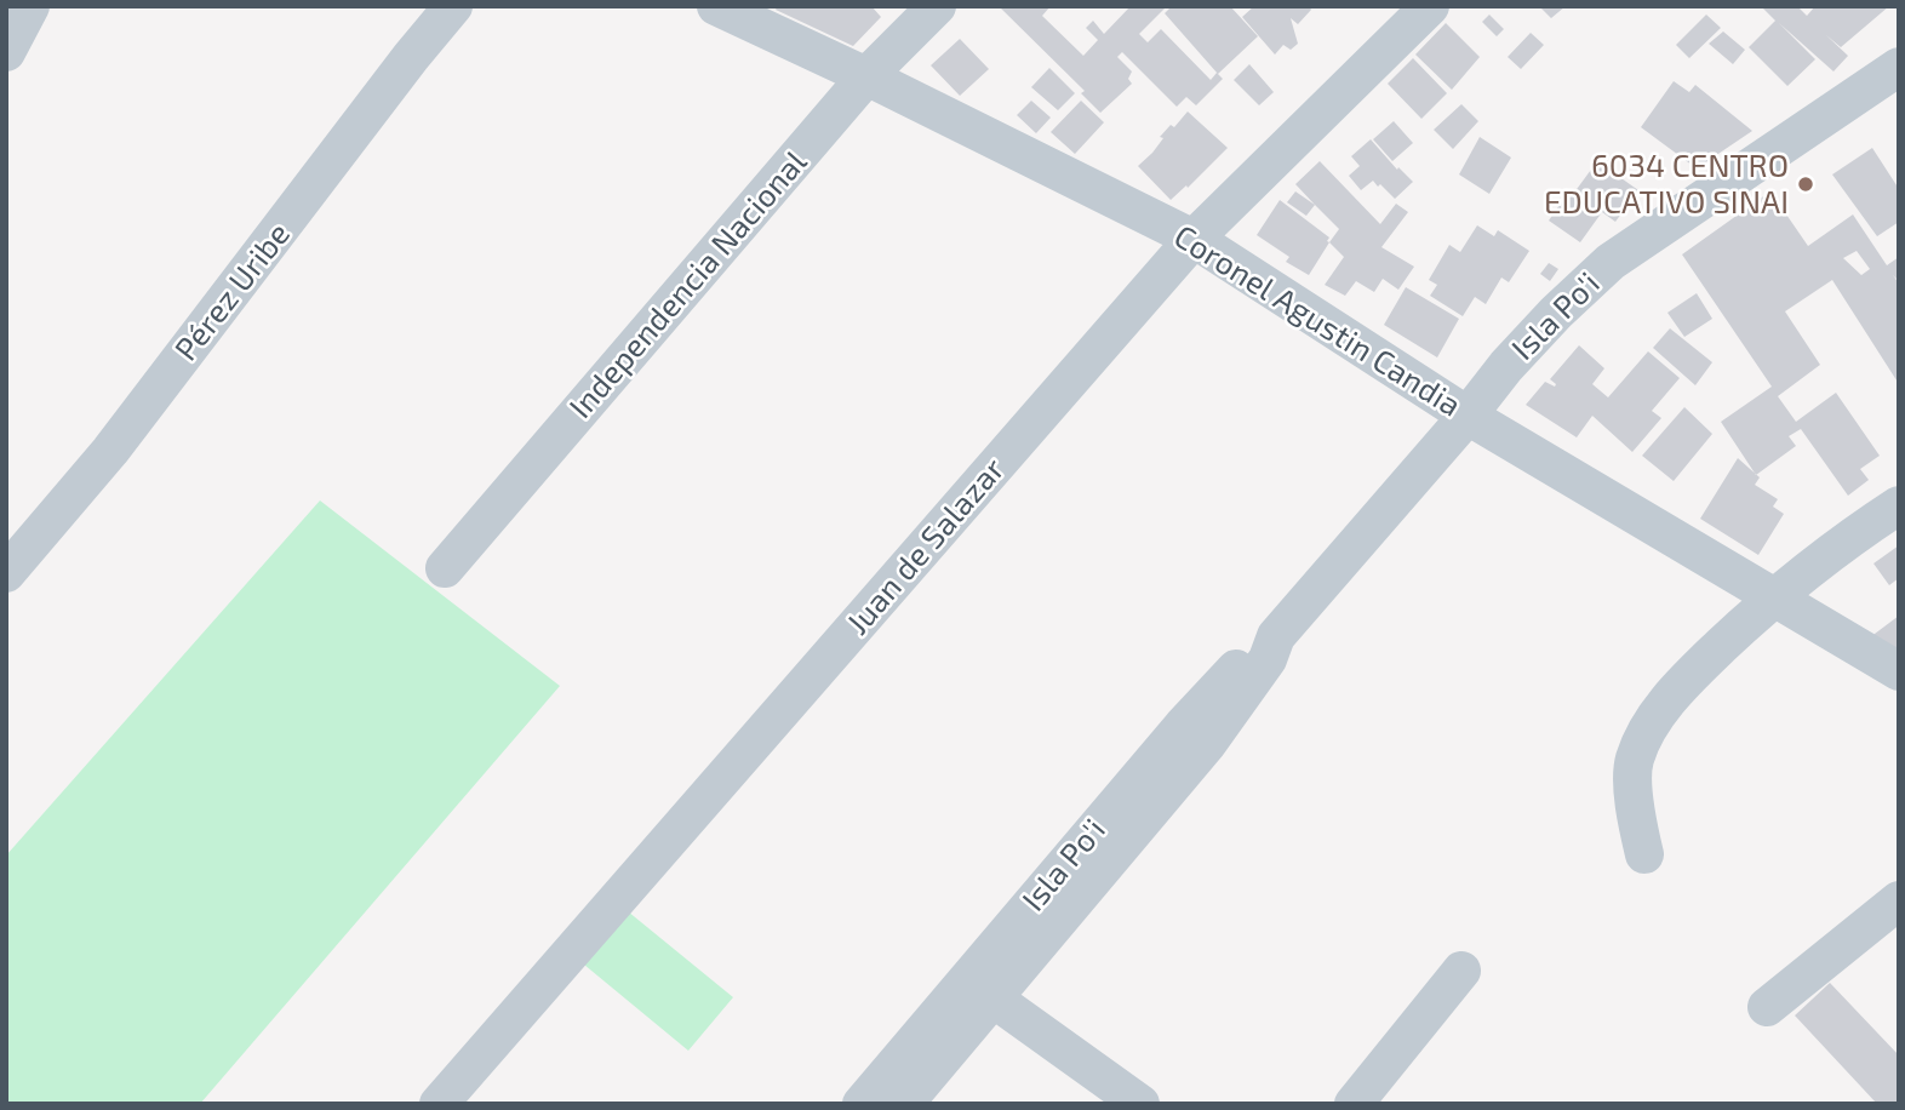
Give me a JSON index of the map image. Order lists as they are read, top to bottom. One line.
{"streets":{"street":["Independencia Nacional","Pérez Uribe","Isla Po'i","Coronel Agustin Candia","Juan de Salazar"]},"crossings":[["Independencia Nacional","Coronel Agustin Candia"],["Isla Po'i","Coronel Agustin Candia"],["Coronel Agustin Candia","Juan de Salazar"]],"places":["6034 CENTRO EDUCATIVO SINAI"]}
